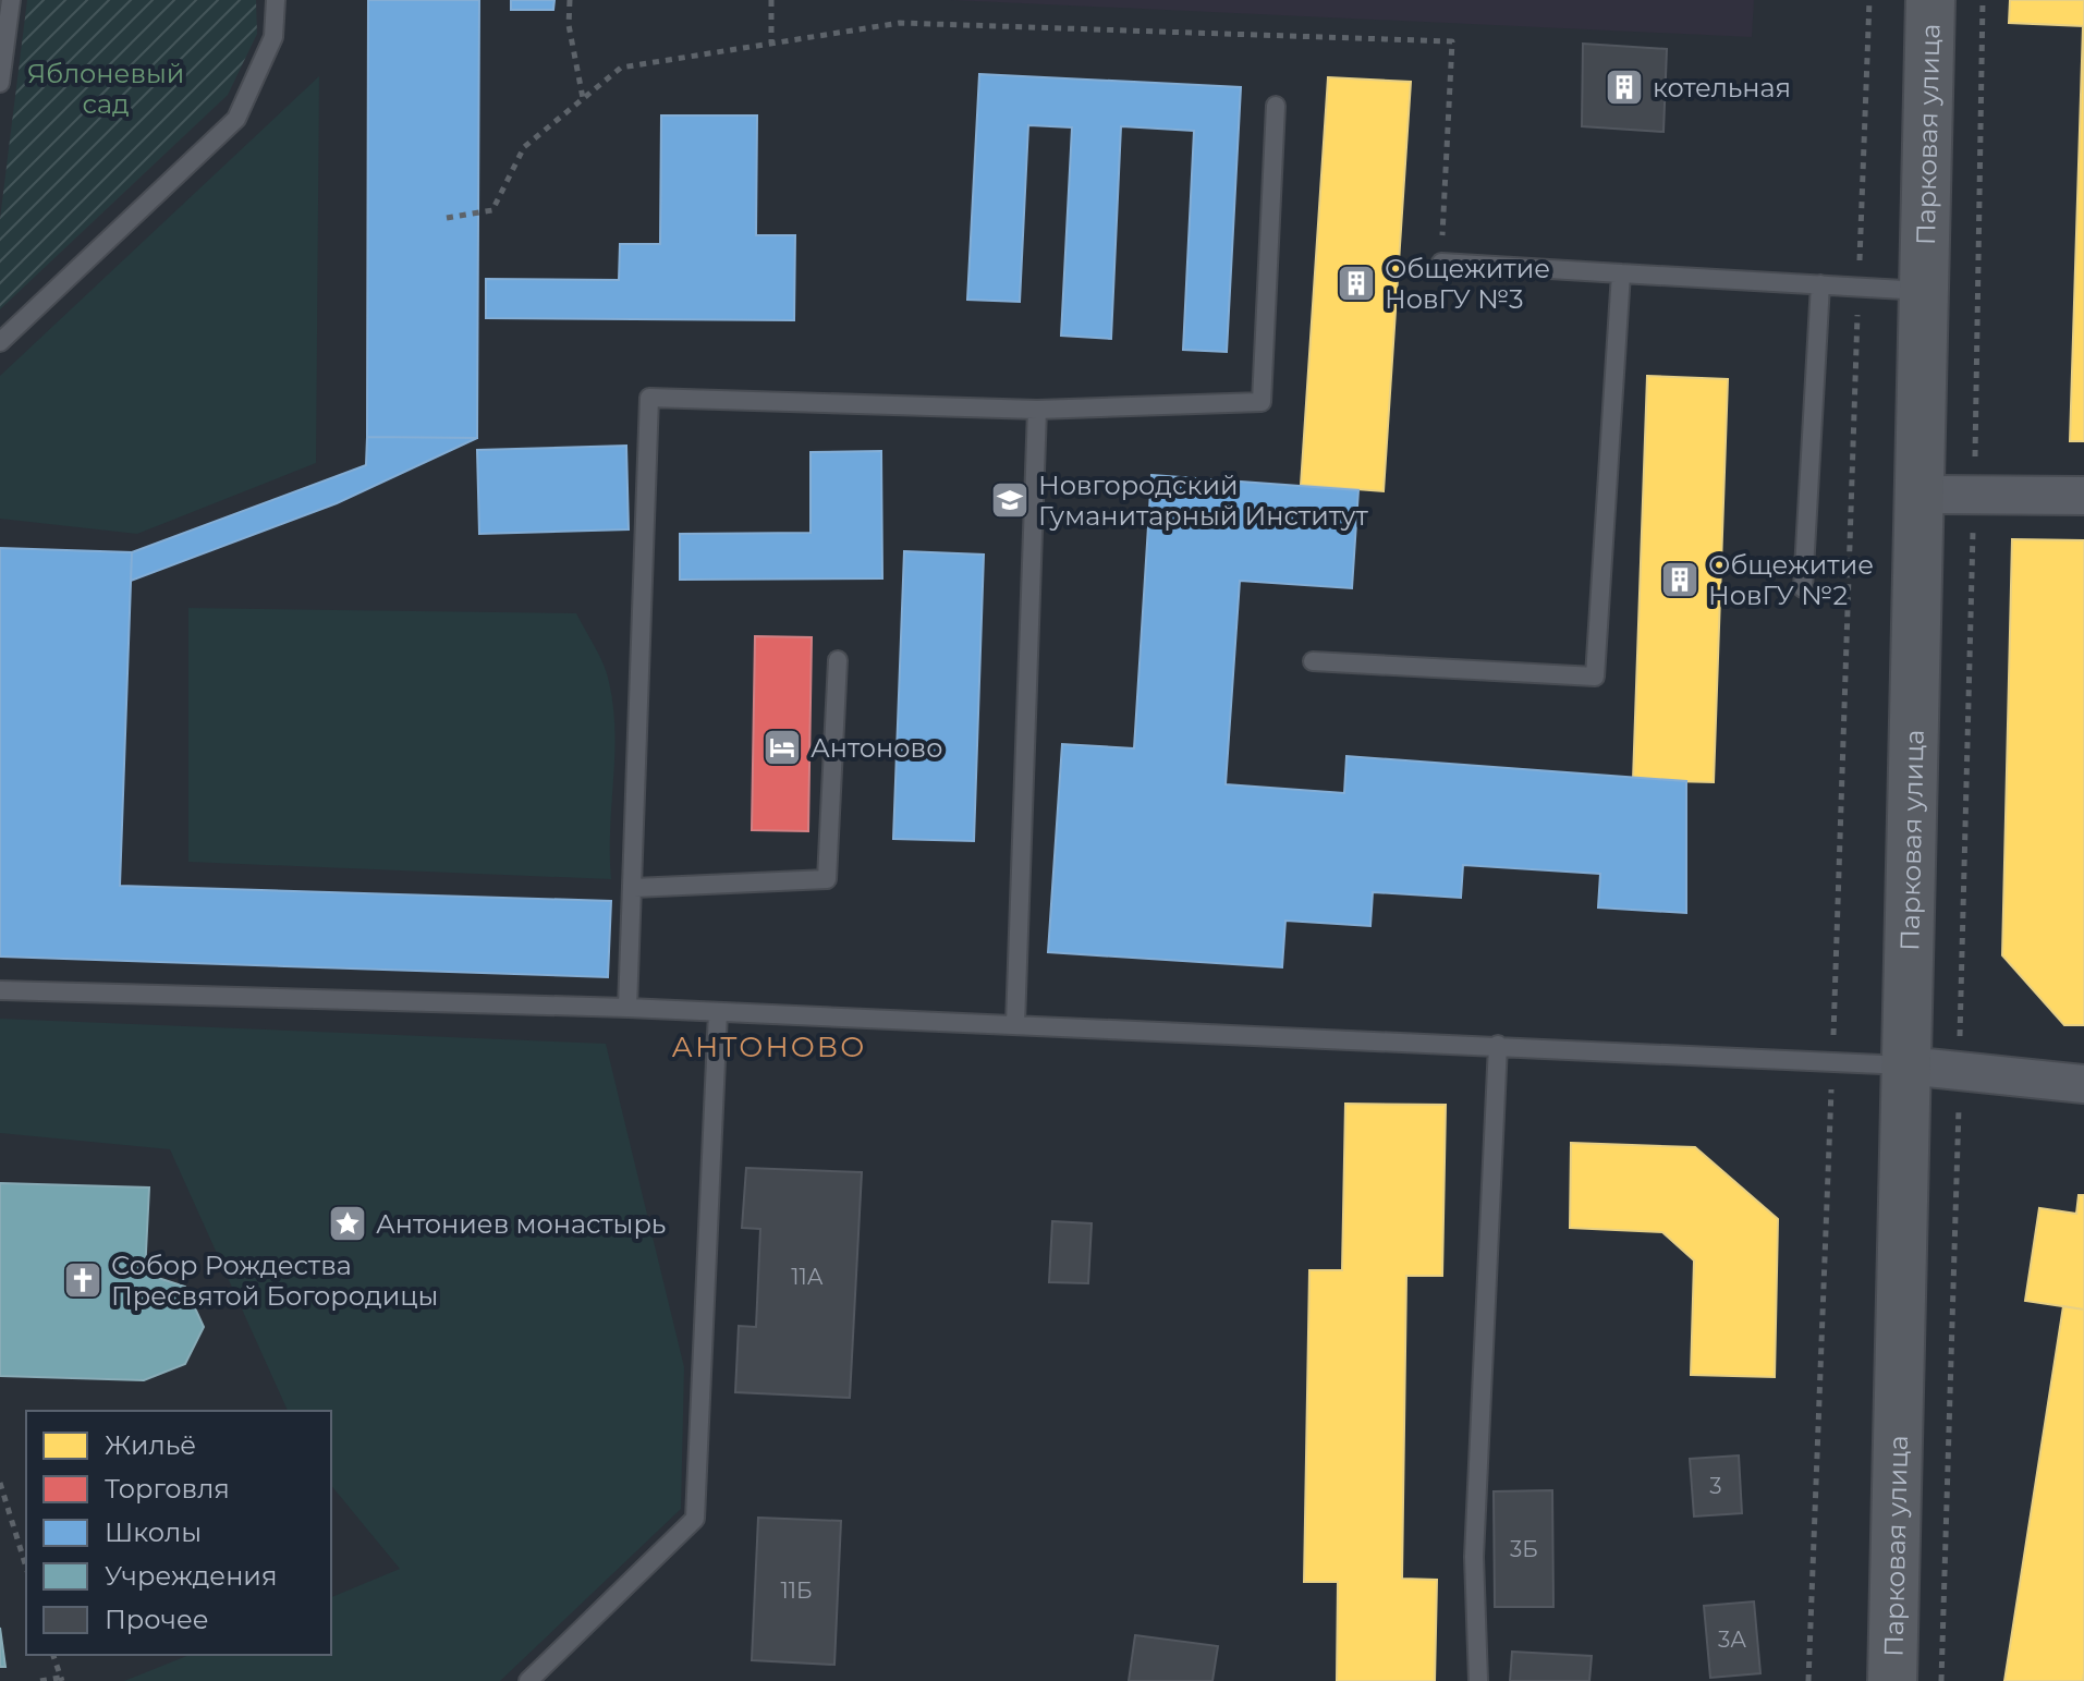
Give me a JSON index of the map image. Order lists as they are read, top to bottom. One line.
{"streets":{"street":["Парковая улица"]},"districts":["АНТОНОВО"],"parks":["Яблоневый сад"],"places":{"building":["котельная","Общежитие НовГУ №3","Общежитие НовГУ №2"],"school or university":["Новгородский Гуманитарный Институт"],"hotel":["Антоново"],"place":["Антониев монастырь"],"church":["Собор Рождества Пресвятой Богородицы"]},"house_numbers":["11А","3","3Б","11Б","3А"],"legend":["Жильё","Торговля","Школы","Учреждения","Прочее"]}
